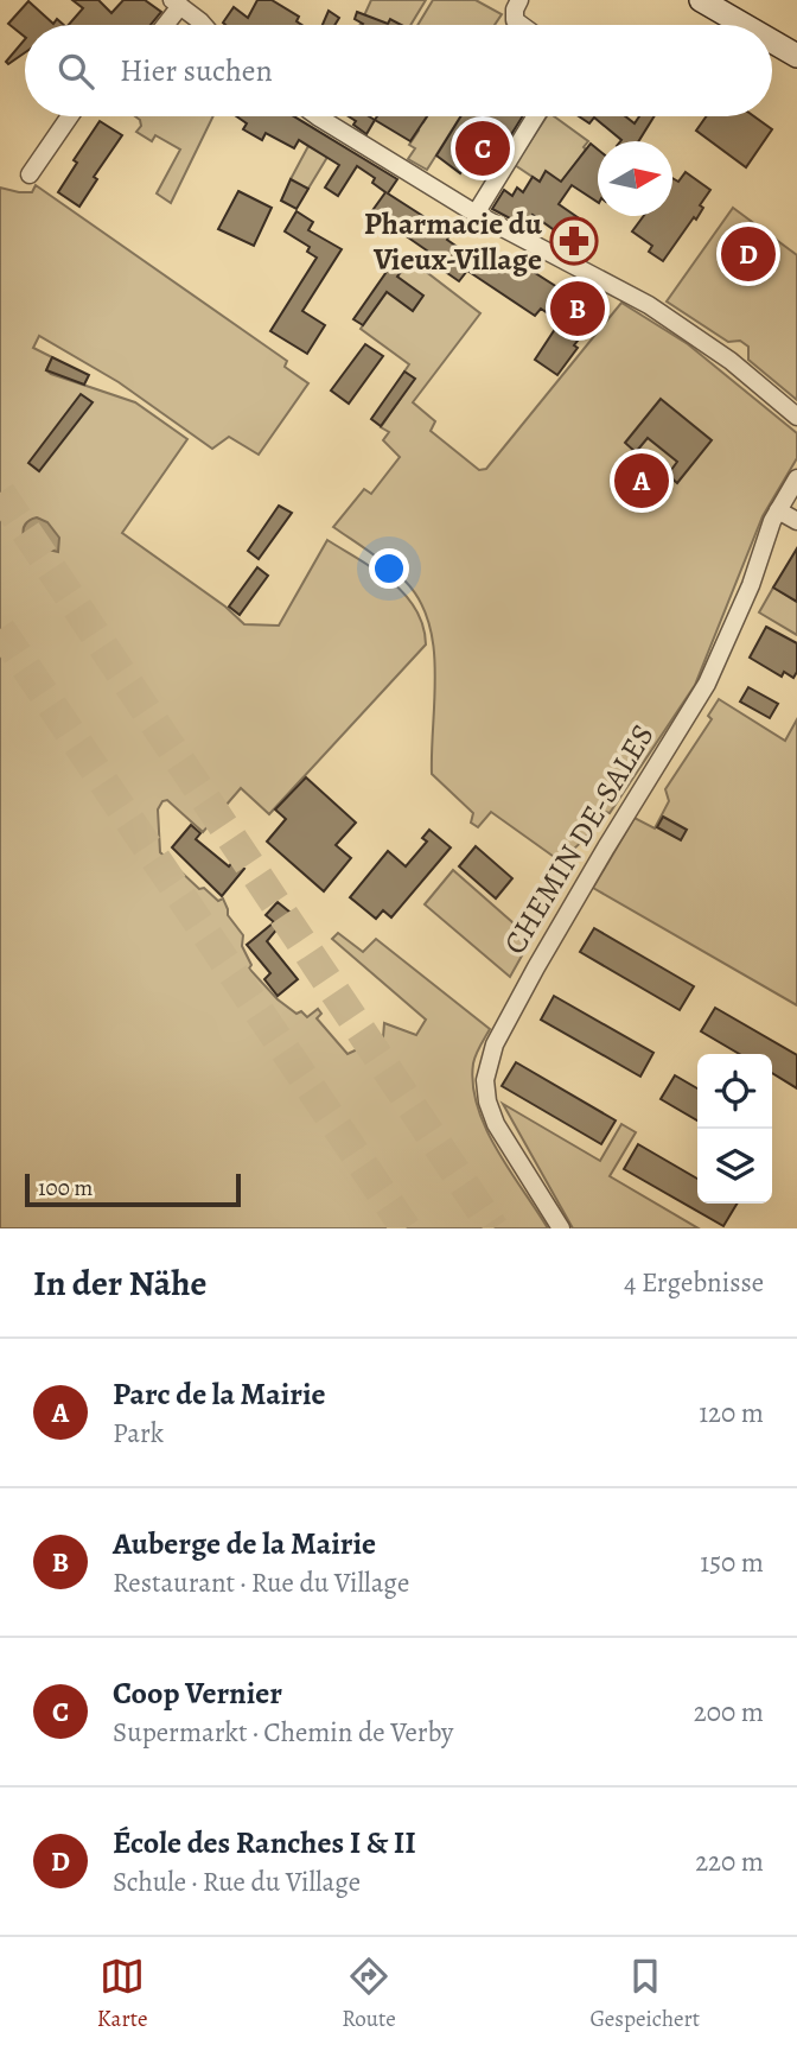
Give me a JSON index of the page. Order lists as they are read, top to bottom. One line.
{"streets":{"street":["CHEMIN DE-SALES"]},"places":{"pharmacy":["Pharmacie du Vieux-Village"]},"scale_bar":"100 m","north":"right","page":{"search":"Hier suchen","pins":["C","D","B","A"],"scale":"100 m","heading":["In der Nähe","4 Ergebnisse"],"list":[{"mark":"A","name":"Parc de la Mairie","note":"Park","value":"120 m"},{"mark":"B","name":"Auberge de la Mairie","note":"Restaurant · Rue du Village","value":"150 m"},{"mark":"C","name":"Coop Vernier","note":"Supermarkt · Chemin de Verby","value":"200 m"},{"mark":"D","name":"École des Ranches I & II","note":"Schule · Rue du Village","value":"220 m"}],"nav":["Karte","Route","Gespeichert"]}}
